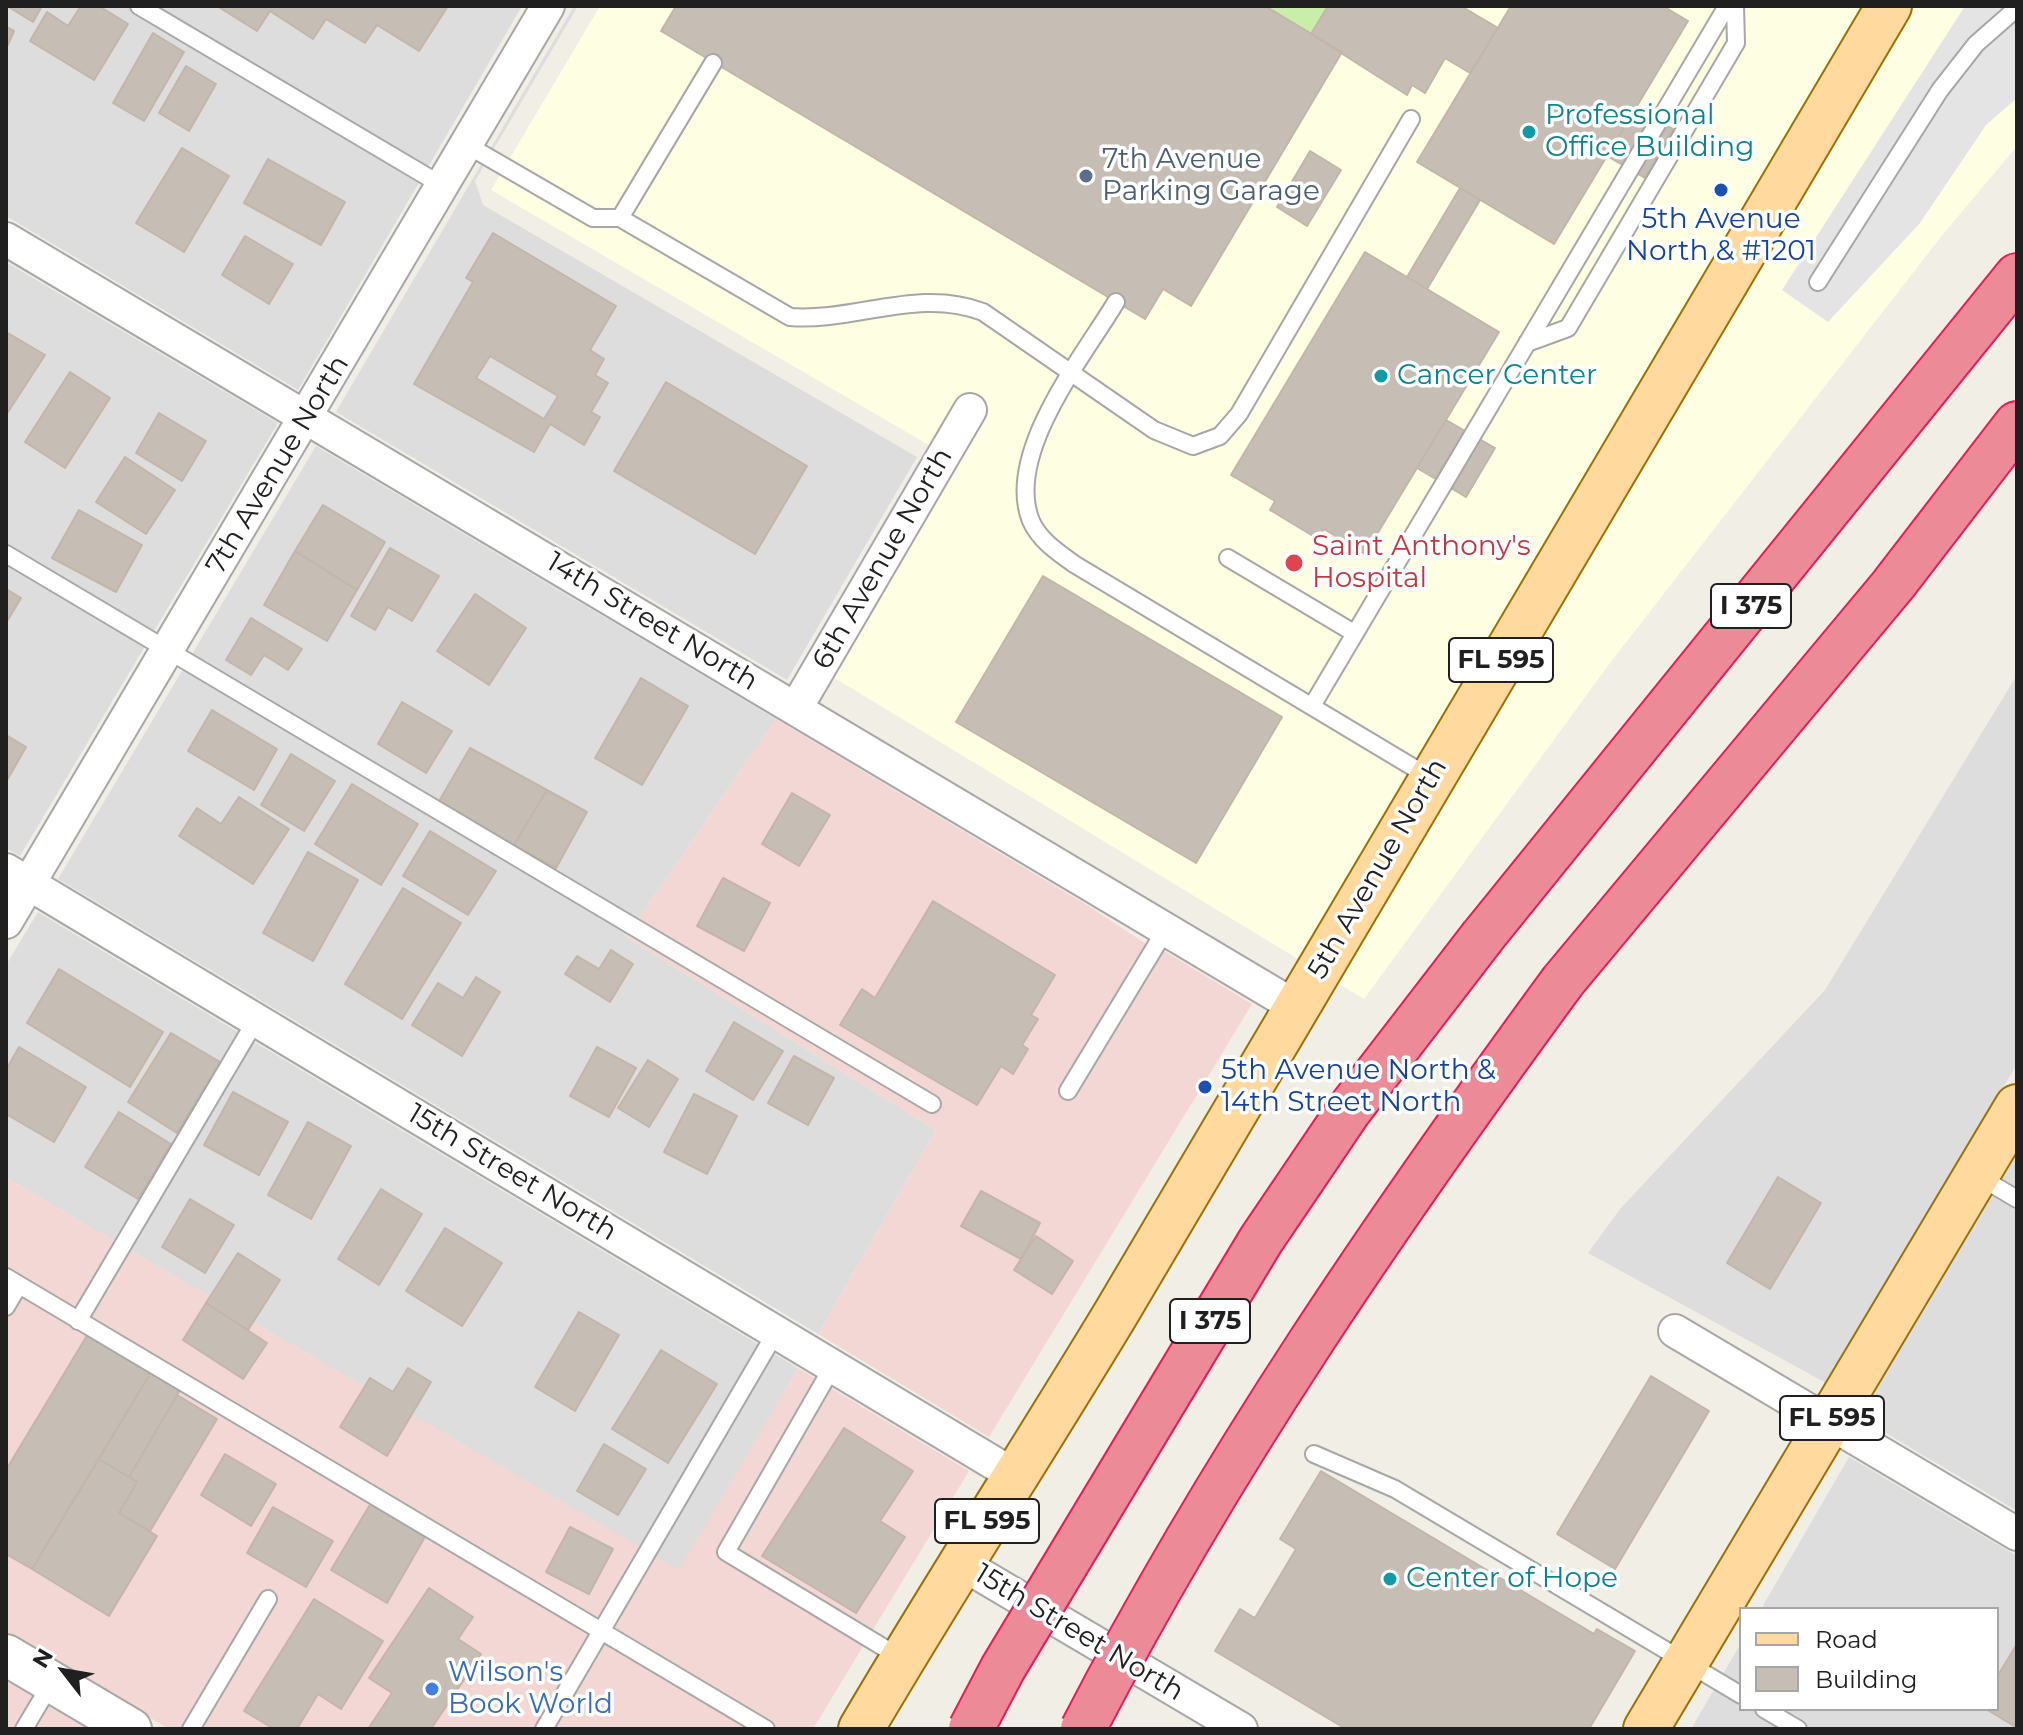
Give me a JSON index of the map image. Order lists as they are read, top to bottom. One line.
{"streets":{"highway":["I 375"],"main road":["FL 595","5th Avenue North"],"street":["7th Avenue North","6th Avenue North","14th Street North","15th Street North"]},"crossings":[["7th Avenue North","14th Street North"],["7th Avenue North","15th Street North"],["6th Avenue North","14th Street North"],["14th Street North","5th Avenue North"],["5th Avenue North","15th Street North"]],"places":["Professional Office Building","7th Avenue Parking Garage","5th Avenue North & #1201","Cancer Center","Saint Anthony's Hospital","5th Avenue North & 14th Street North","Center of Hope","Wilson's Book World"],"legend":["Road","Building"],"north":"top left"}
